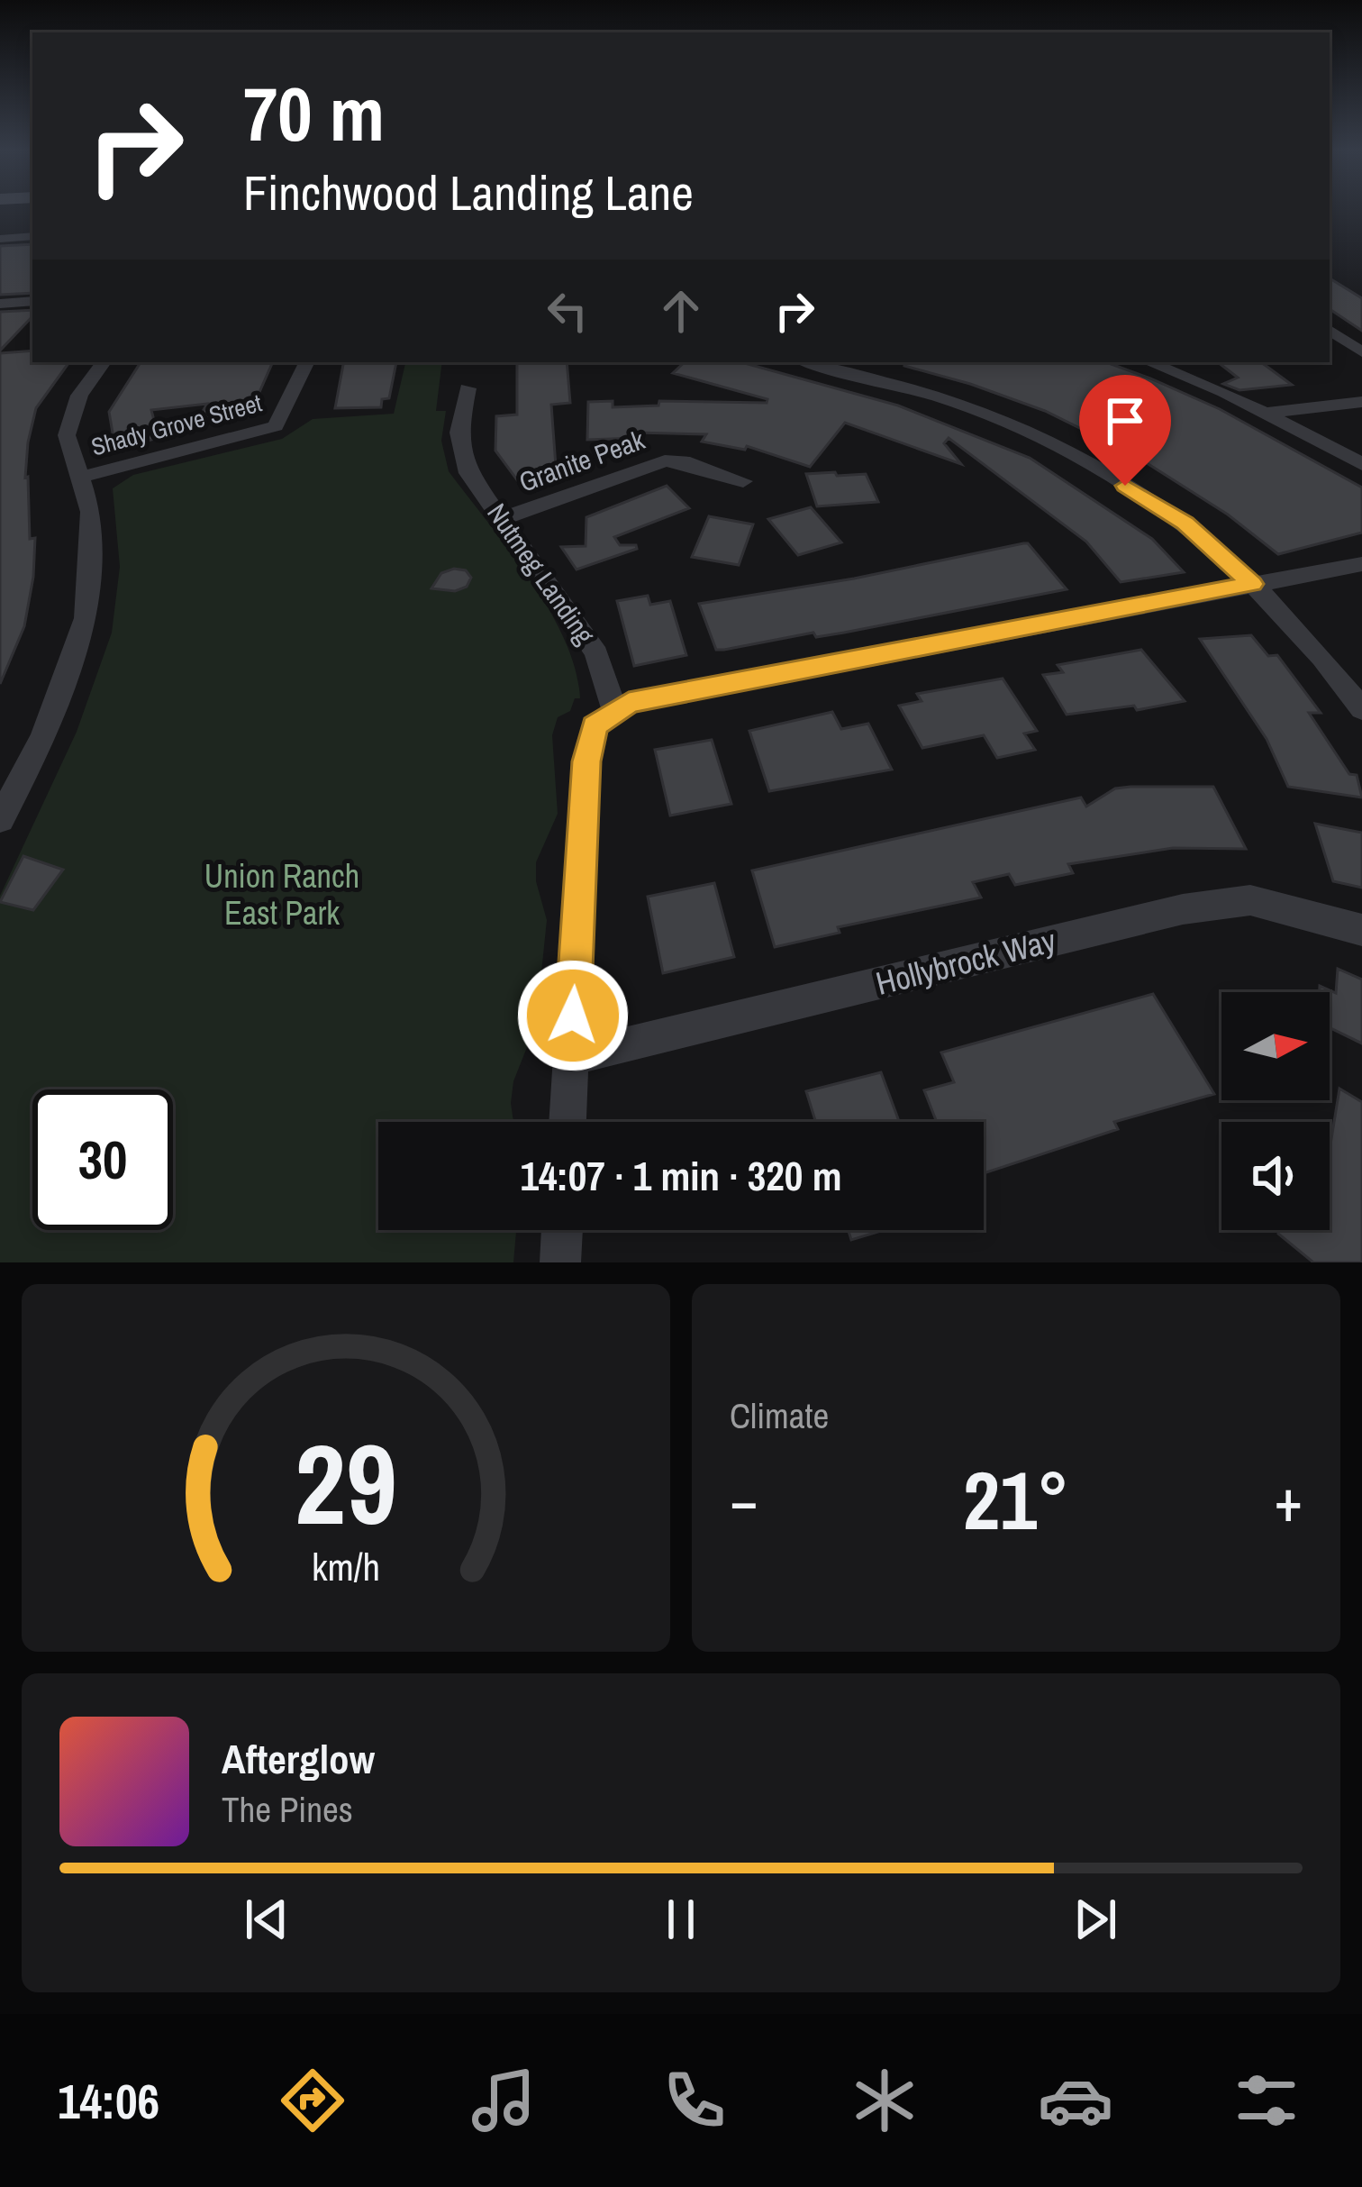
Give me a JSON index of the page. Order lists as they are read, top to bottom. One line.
{"streets":{"street":["Shady Grove Street","Granite Peak","Nutmeg Landing","Hollybrock Way"]},"crossings":[["Granite Peak","Nutmeg Landing"]],"parks":["Union Ranch East Park"],"north":"right","page":{"turn":["70 m","Finchwood Landing Lane"],"limit":"30","trip":"14:07 · 1 min · 320 m","tile":"Climate","heat":["−","21°","+"],"song":["Afterglow","The Pines"],"tabs":"14:06","gauge":["29","km/h"]}}
